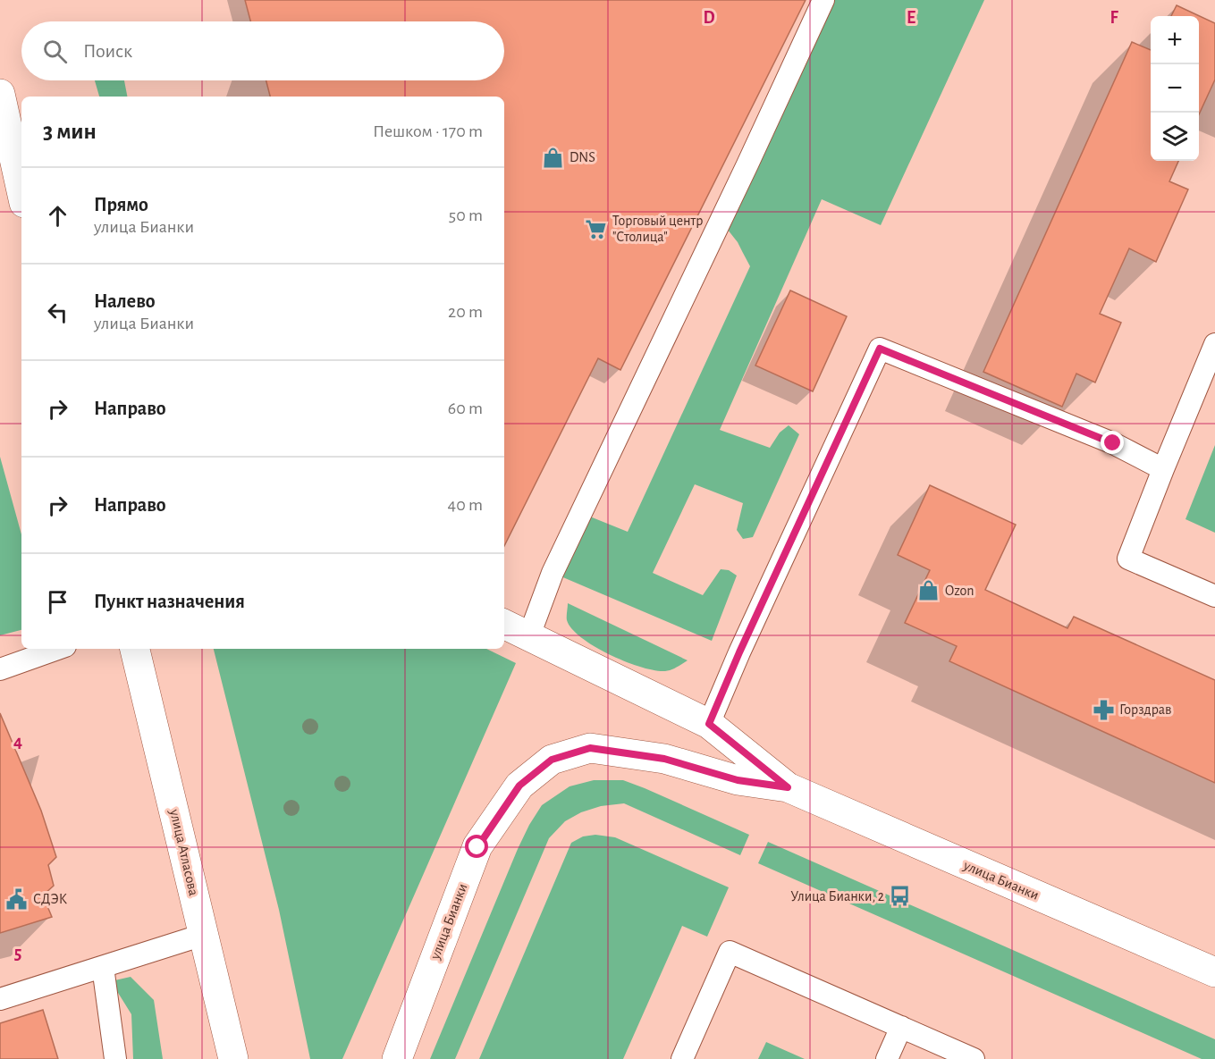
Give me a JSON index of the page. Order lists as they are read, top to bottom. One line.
{"streets":{"street":["улица Атласова","улица Бианки"]},"places":{"shop":["DNS","Ozon"],"supermarket":["Торговый центр \"Столица\""],"pharmacy":["Горздрав"],"bus stop":["Улица Бианки, 2"],"public building":["СДЭК"]},"page":{"map_buttons":["+","−"],"search":"Поиск","heading":["3 мин","Пешком · 170 m"],"list":[["Прямо","улица Бианки","50 m"],["Налево","улица Бианки","20 m"],["Направо","60 m"],["Направо","40 m"],"Пункт назначения"]},"grid":{"columns":["D","E","F"],"rows":["4","5"]}}
